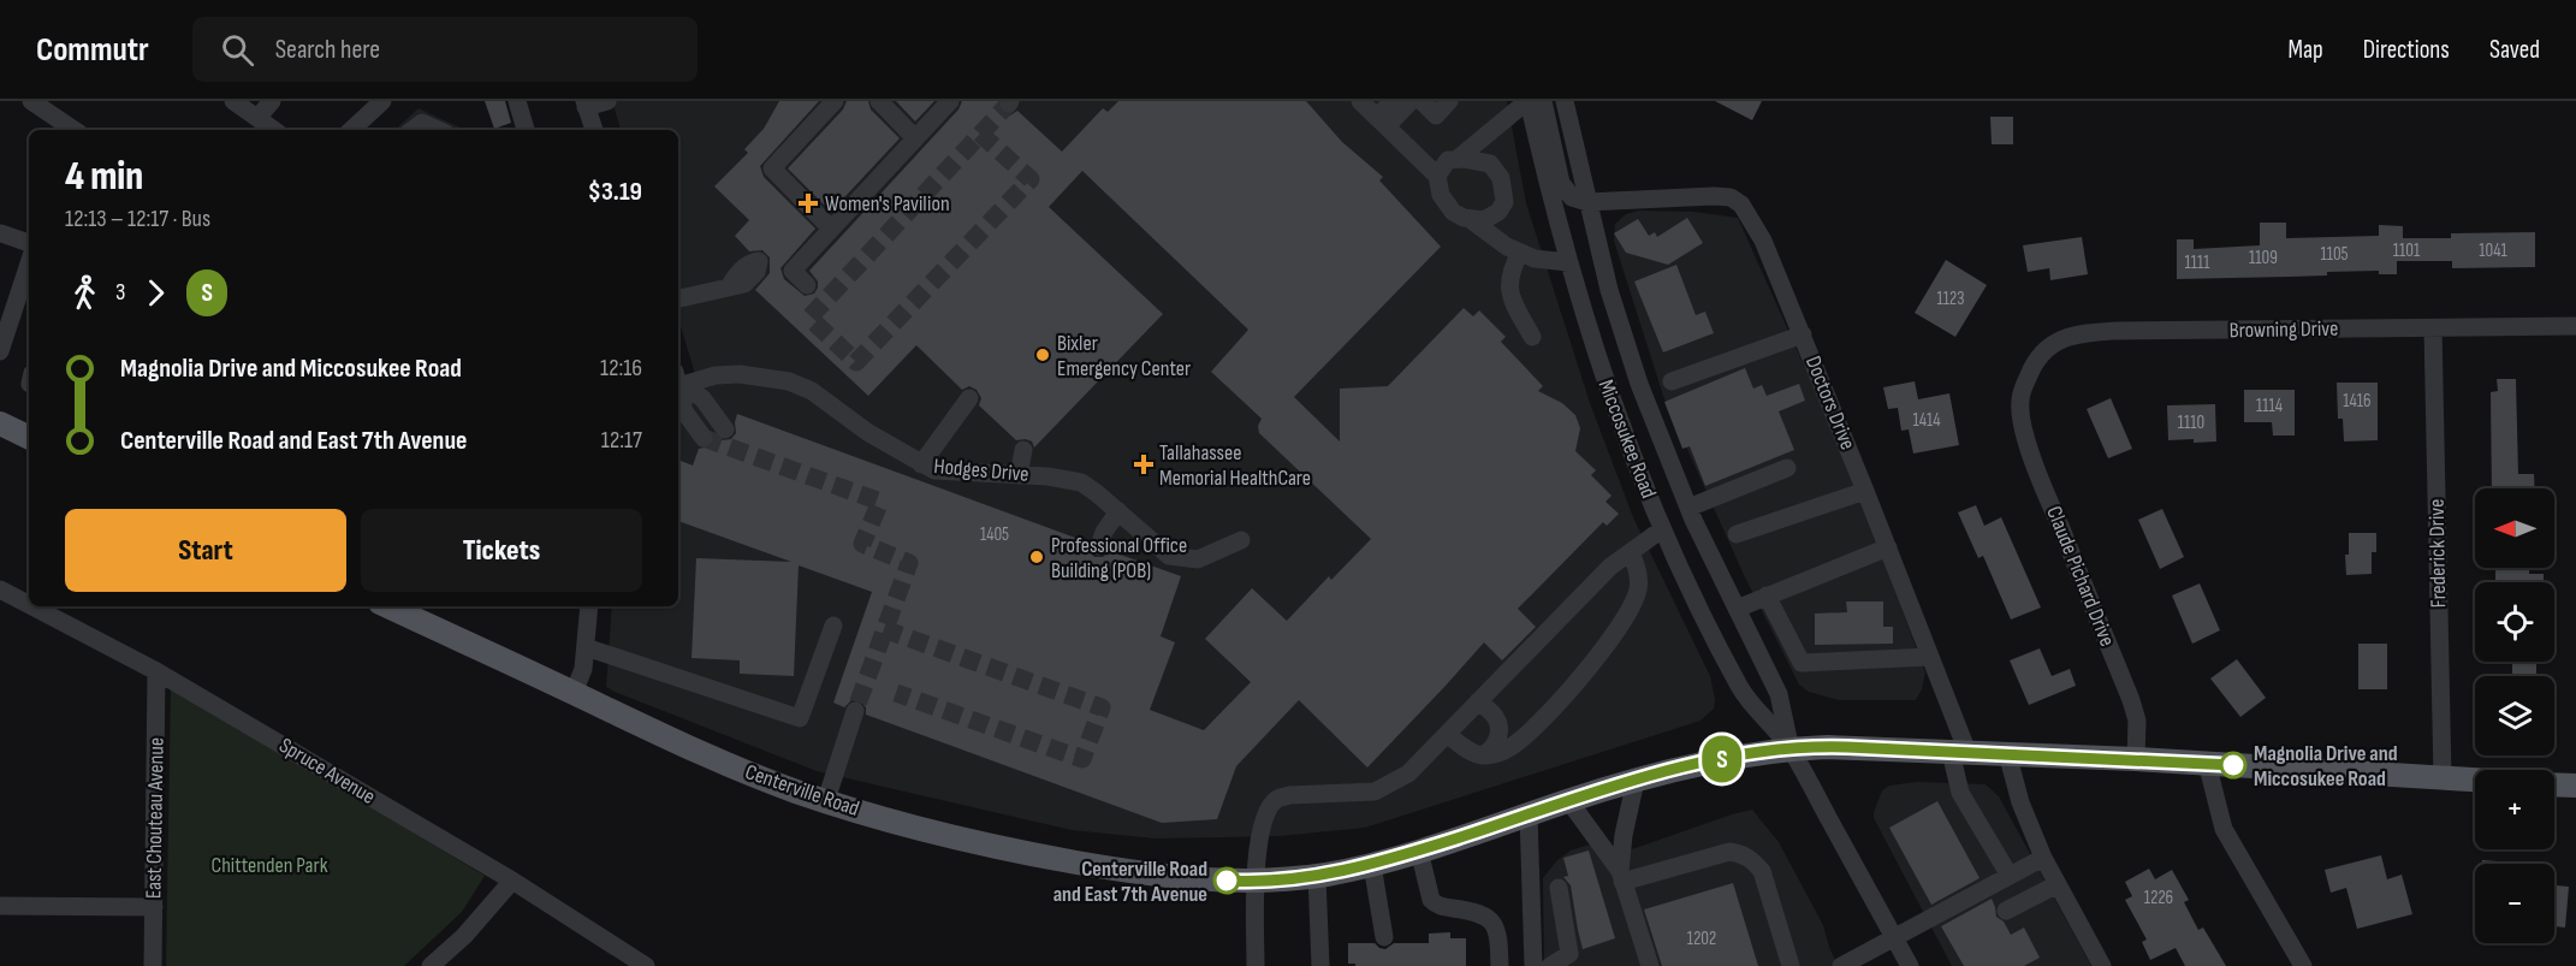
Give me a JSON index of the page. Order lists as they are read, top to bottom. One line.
{"streets":{"main road":["Centerville Road"],"street":["Browning Drive","Doctors Drive","Miccosukee Road","Hodges Drive","Frederick Drive","Claude Pichard Drive","Spruce Avenue","East Chouteau Avenue"]},"crossings":[["Browning Drive","Frederick Drive"],["Browning Drive","Claude Pichard Drive"],["Doctors Drive","Miccosukee Road"],["Doctors Drive","Centerville Road"],["Miccosukee Road","Centerville Road"],["Frederick Drive","Centerville Road"],["Claude Pichard Drive","Centerville Road"],["Spruce Avenue","East Chouteau Avenue"]],"parks":["Chittenden Park"],"places":{"health":["Women's Pavilion","Tallahassee Memorial HealthCare"],"other":["Bixler Emergency Center","Professional Office Building (POB)","Magnolia Drive and Miccosukee Road","Centerville Road and East 7th Avenue"]},"lines":["bus line S"],"house_numbers":["1101","1041","1105","1109","1111","1123","1416","1114","1414","1110","1405","1226","1202"],"north":"left","page":{"header":"Commutr","search":"Search here","nav":["Map","Directions","Saved"],"on_map":"S","heading":["4 min","12:13 – 12:17 · Bus","$3.19"],"legs":["3","S"],"list":[{"name":"Magnolia Drive and Miccosukee Road","value":"12:16"},{"name":"Centerville Road and East 7th Avenue","value":"12:17"}],"map_buttons":["+","−"],"buttons":["Start","Tickets"]}}
